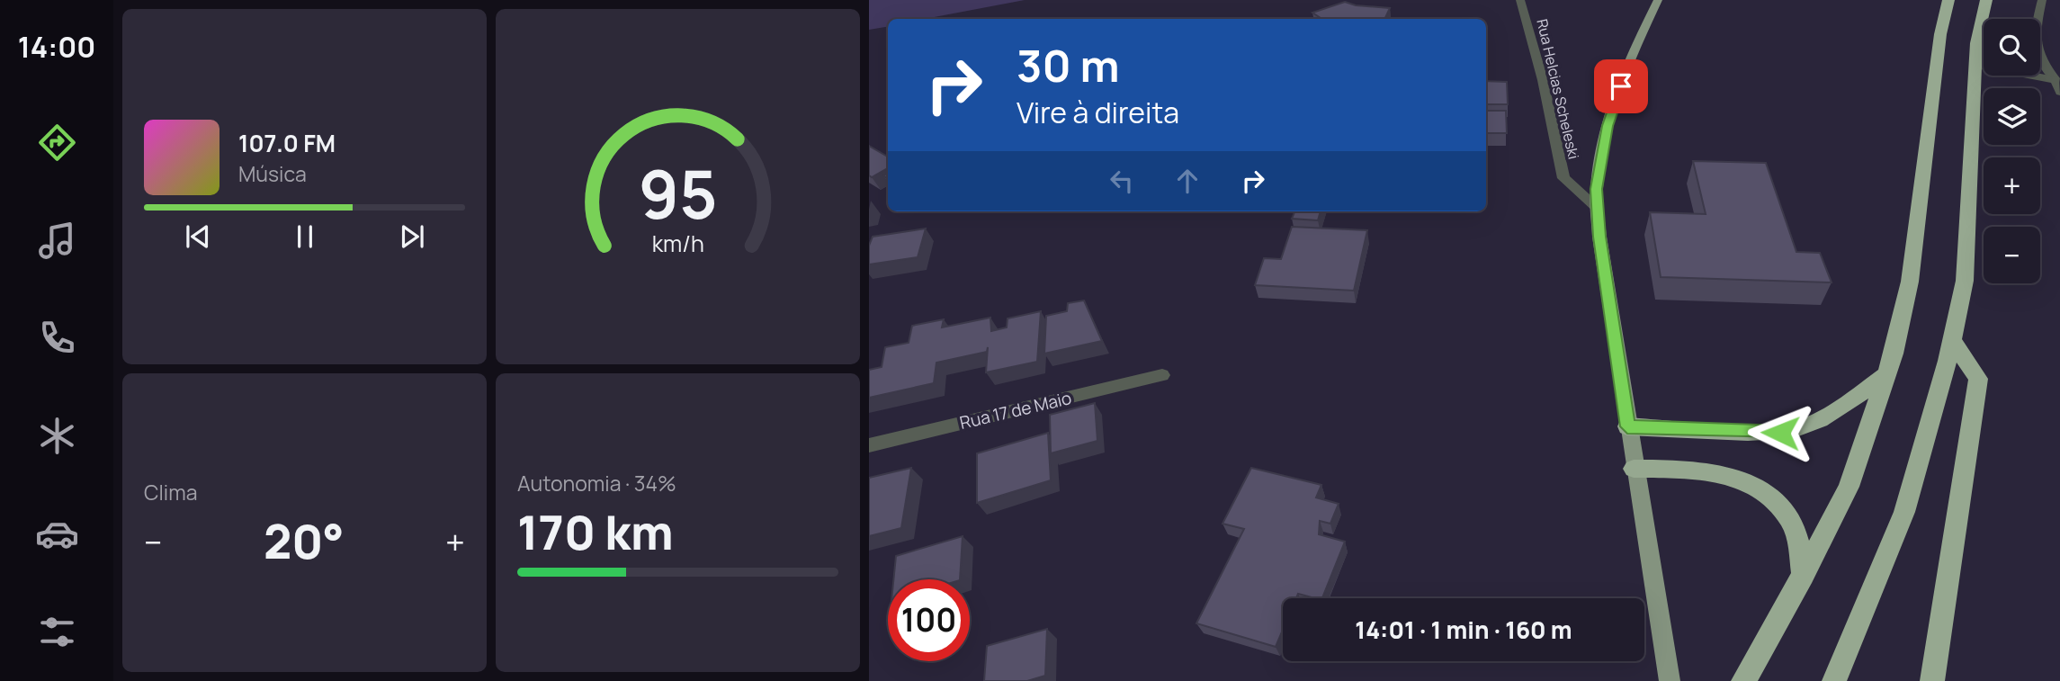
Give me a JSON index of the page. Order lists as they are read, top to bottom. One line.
{"streets":{"street":["Rua Helcias Scheleski","Rua 17 de Maio"]},"page":{"tabs":"14:00","map_buttons":["+","−"],"turn":["30 m","Vire à direita"],"song":["107.0 FM","Música"],"tile":["Clima",["Autonomia · 34%","170 km"]],"heat":["−","20°","+"],"limit":"100","trip":"14:01 · 1 min · 160 m","gauge":["95","km/h"]}}
